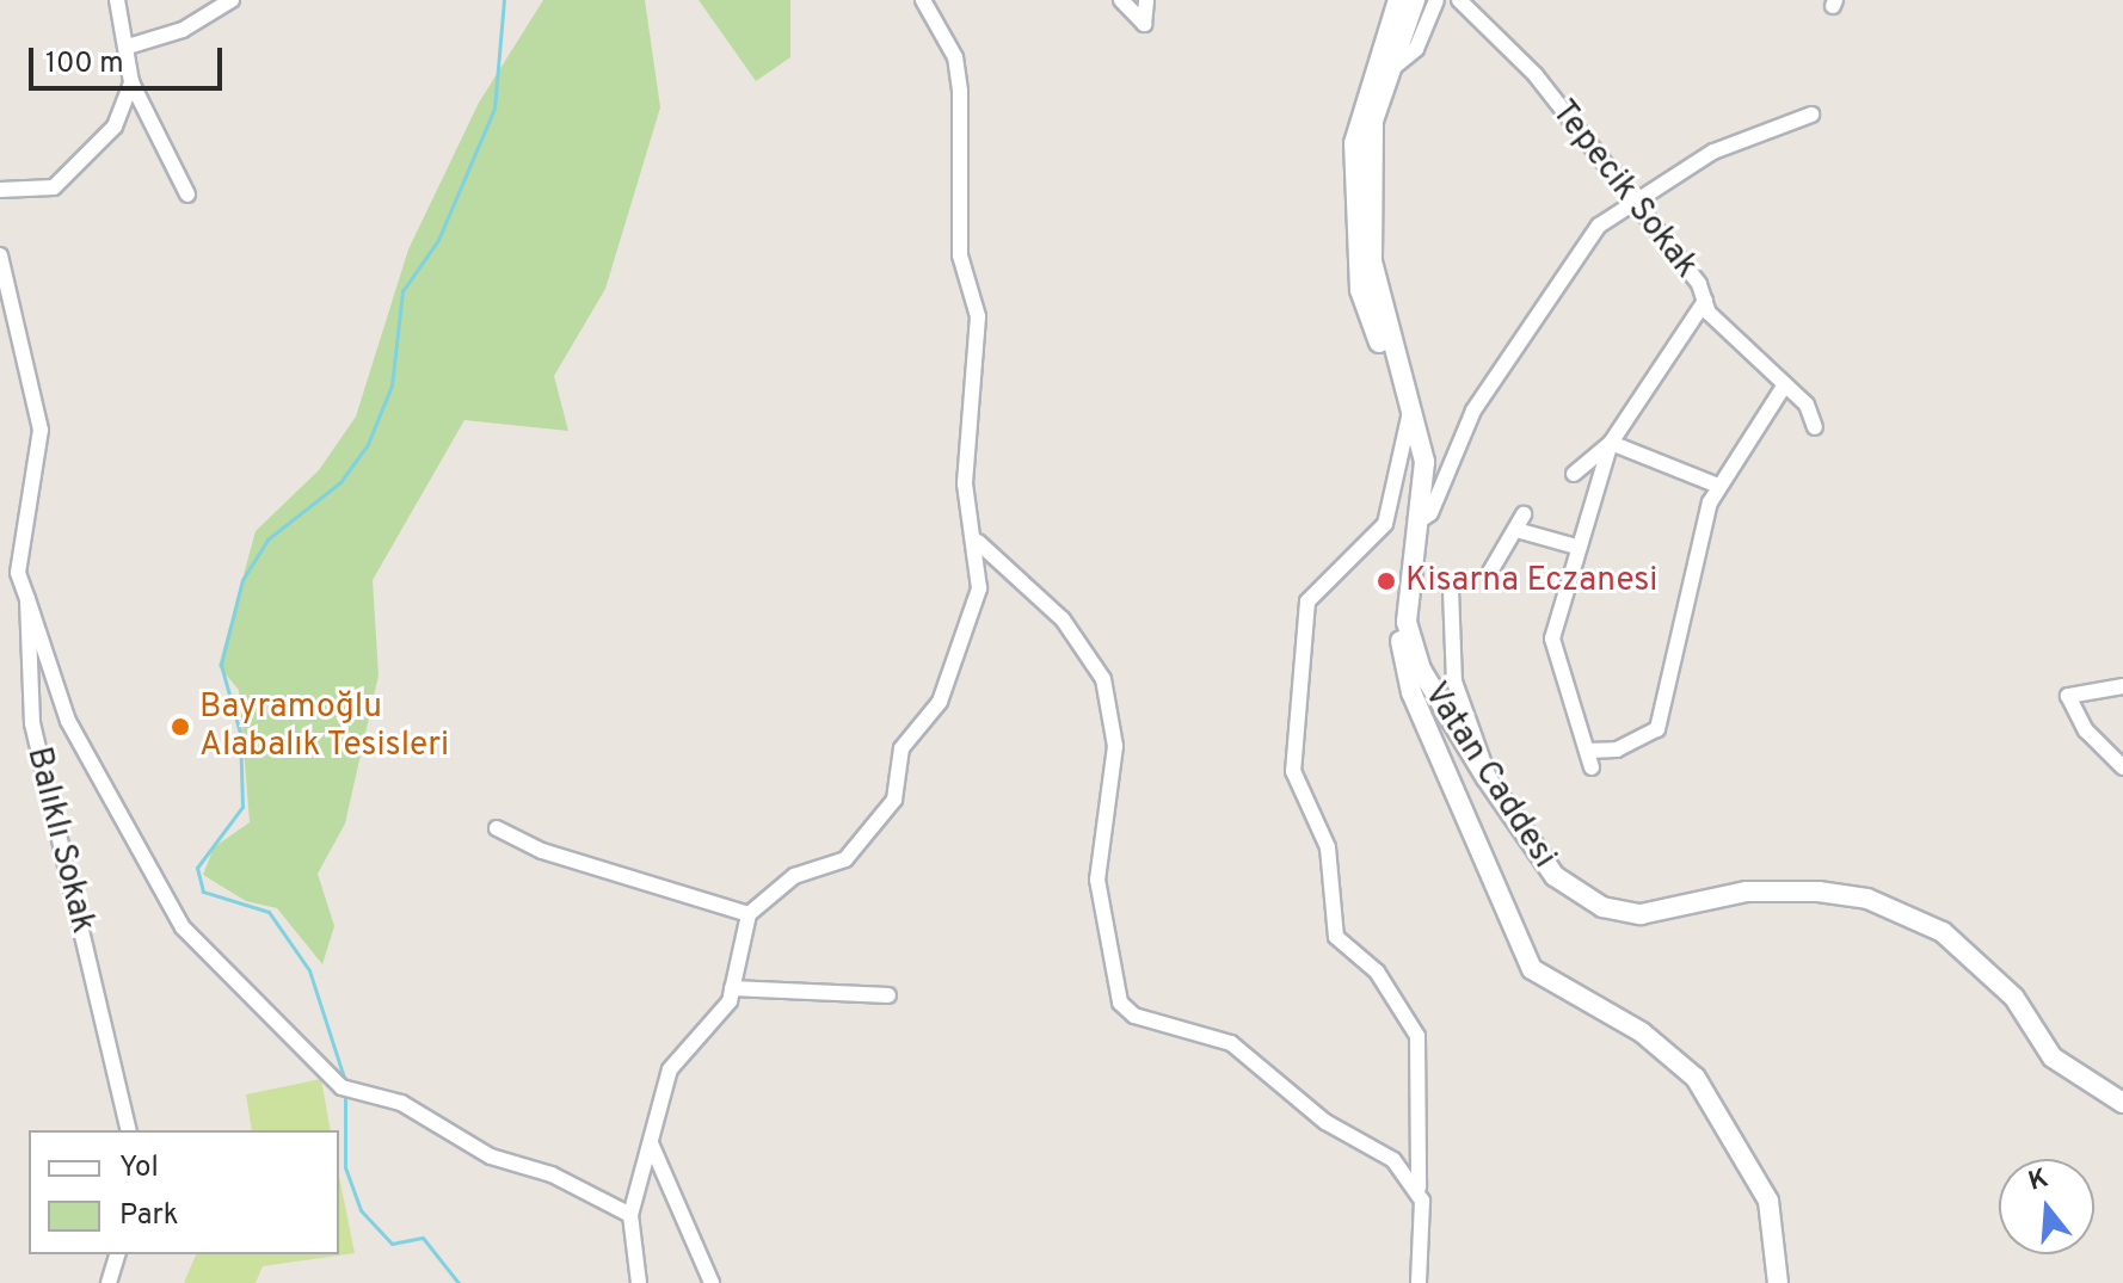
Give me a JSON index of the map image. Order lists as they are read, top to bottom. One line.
{"streets":{"street":["Tepecik Sokak","Vatan Caddesi","Balıklı Sokak"]},"places":["Kisarna Eczanesi","Bayramoğlu Alabalık Tesisleri"],"legend":["Yol","Park"],"scale_bar":"100 m","north":"top"}
